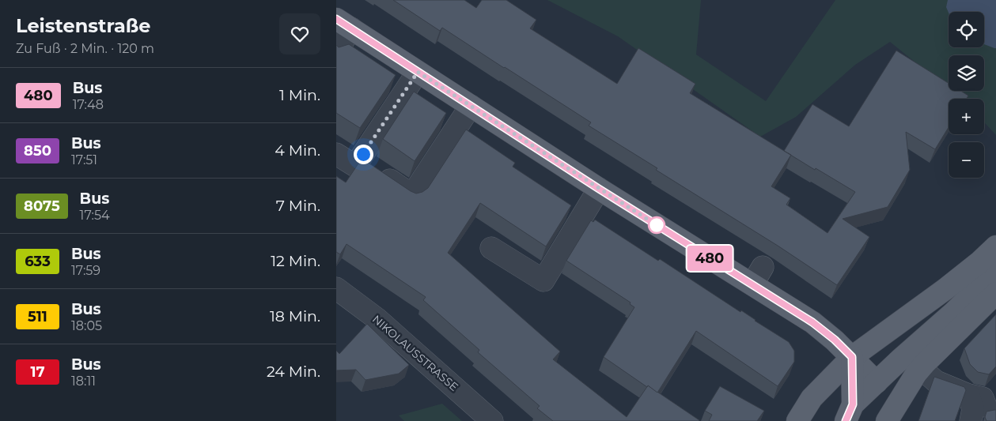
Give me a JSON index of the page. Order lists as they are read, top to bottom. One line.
{"streets":{"street":["NIKOLAUSSTRASSE"]},"lines":["bus line 480"],"page":{"heading":["Leistenstraße","Zu Fuß · 2 Min. · 120 m"],"on_map":"480","map_buttons":["+","−"],"list":[{"mark":"480","name":"Bus","note":"17:48","value":"1 Min."},{"mark":"850","name":"Bus","note":"17:51","value":"4 Min."},{"mark":"8075","name":"Bus","note":"17:54","value":"7 Min."},{"mark":"633","name":"Bus","note":"17:59","value":"12 Min."},{"mark":"511","name":"Bus","note":"18:05","value":"18 Min."},{"mark":"17","name":"Bus","note":"18:11","value":"24 Min."}]}}
